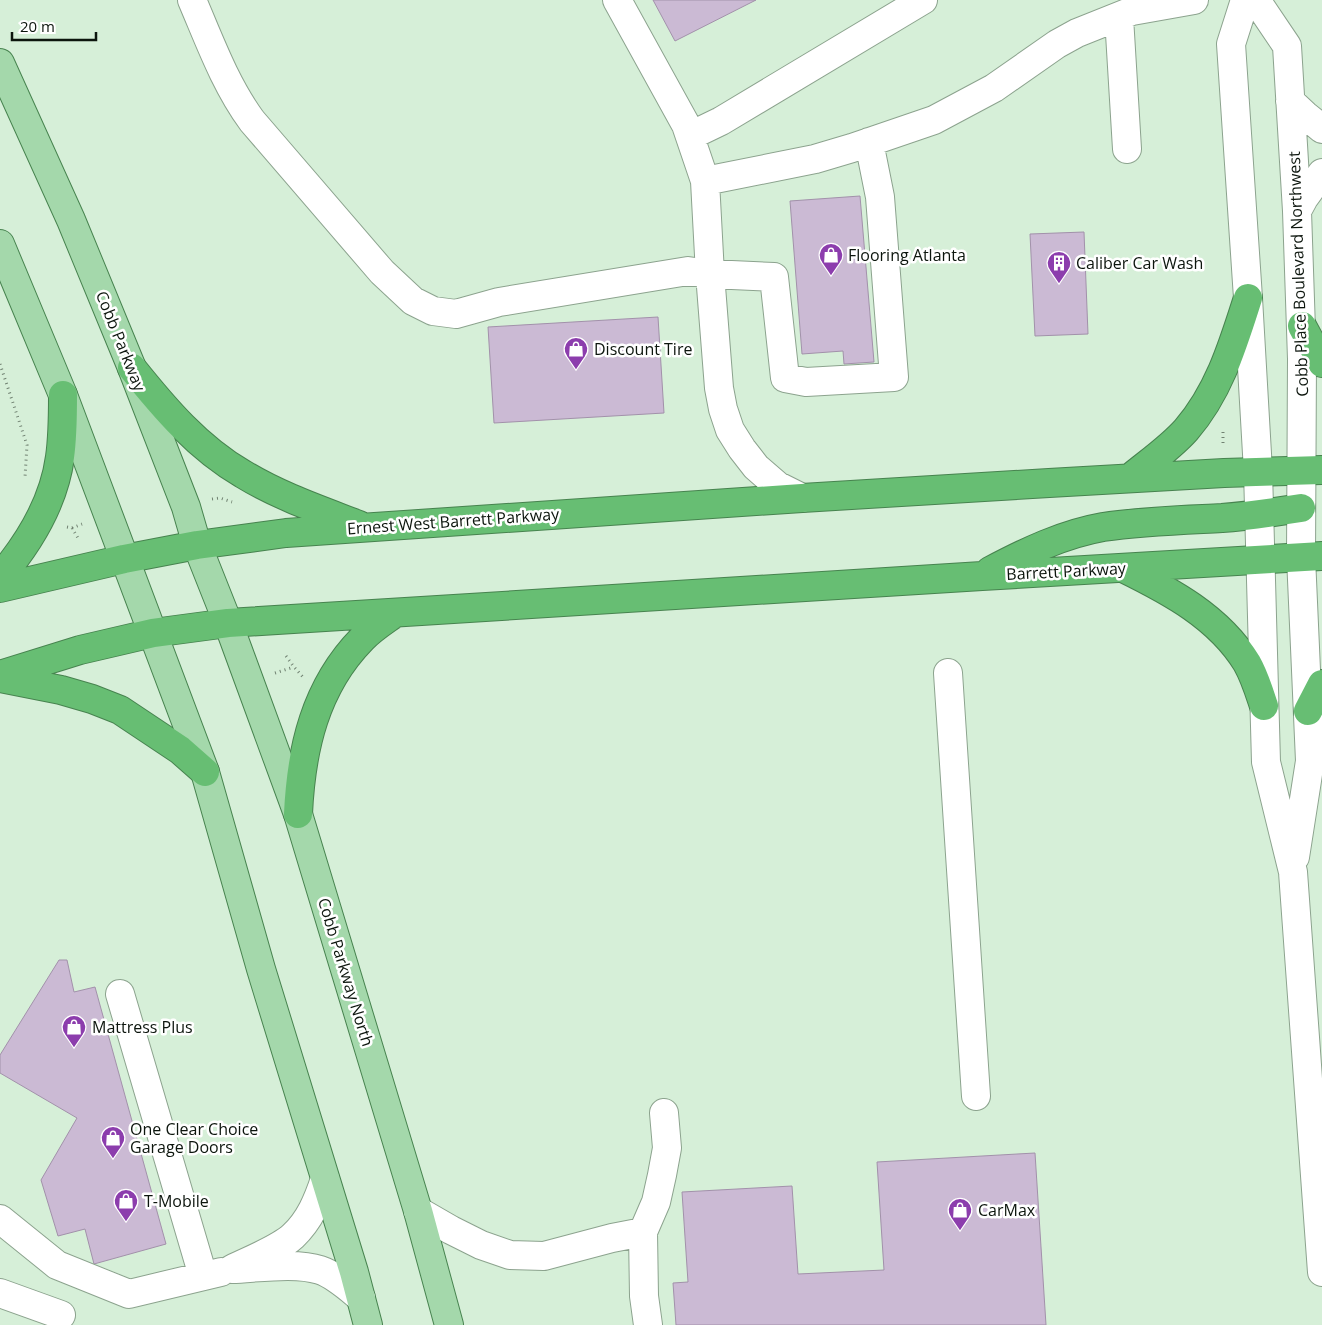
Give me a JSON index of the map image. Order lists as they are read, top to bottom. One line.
{"streets":{"highway":["Ernest West Barrett Parkway","Barrett Parkway"],"main road":["Cobb Parkway","Cobb Parkway North"],"street":["Cobb Place Boulevard Northwest"]},"crossings":[["Cobb Place Boulevard Northwest","Barrett Parkway"],["Cobb Parkway","Ernest West Barrett Parkway"],["Cobb Parkway","Cobb Parkway North"]],"places":{"shop":["Flooring Atlanta","Discount Tire","Mattress Plus","One Clear Choice Garage Doors","T-Mobile","CarMax"],"building":["Caliber Car Wash"]},"scale_bar":"20 m"}
